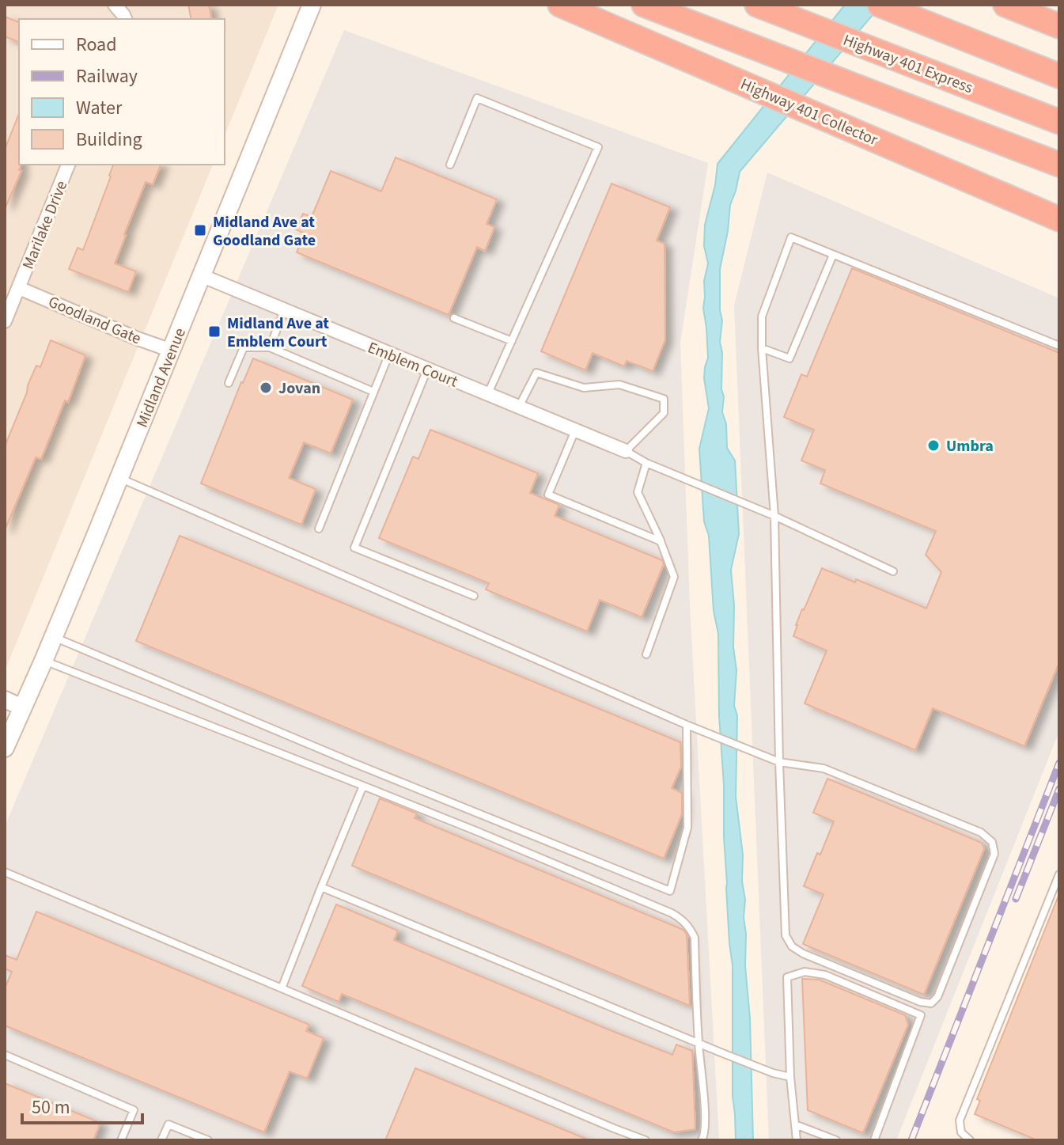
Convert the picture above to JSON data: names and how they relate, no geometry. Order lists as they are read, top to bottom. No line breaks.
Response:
{"streets":{"highway":["Highway 401 Express","Highway 401 Collector"],"main road":["Midland Avenue"],"street":["Marilake Drive","Goodland Gate","Emblem Court"]},"crossings":[["Marilake Drive","Goodland Gate"],["Goodland Gate","Midland Avenue"],["Emblem Court","Midland Avenue"]],"places":{"transit":["Midland Ave at Goodland Gate","Midland Ave at Emblem Court"],"other":["Jovan","Umbra"]},"legend":["Road","Railway","Water","Building"],"scale_bar":"50 m"}
